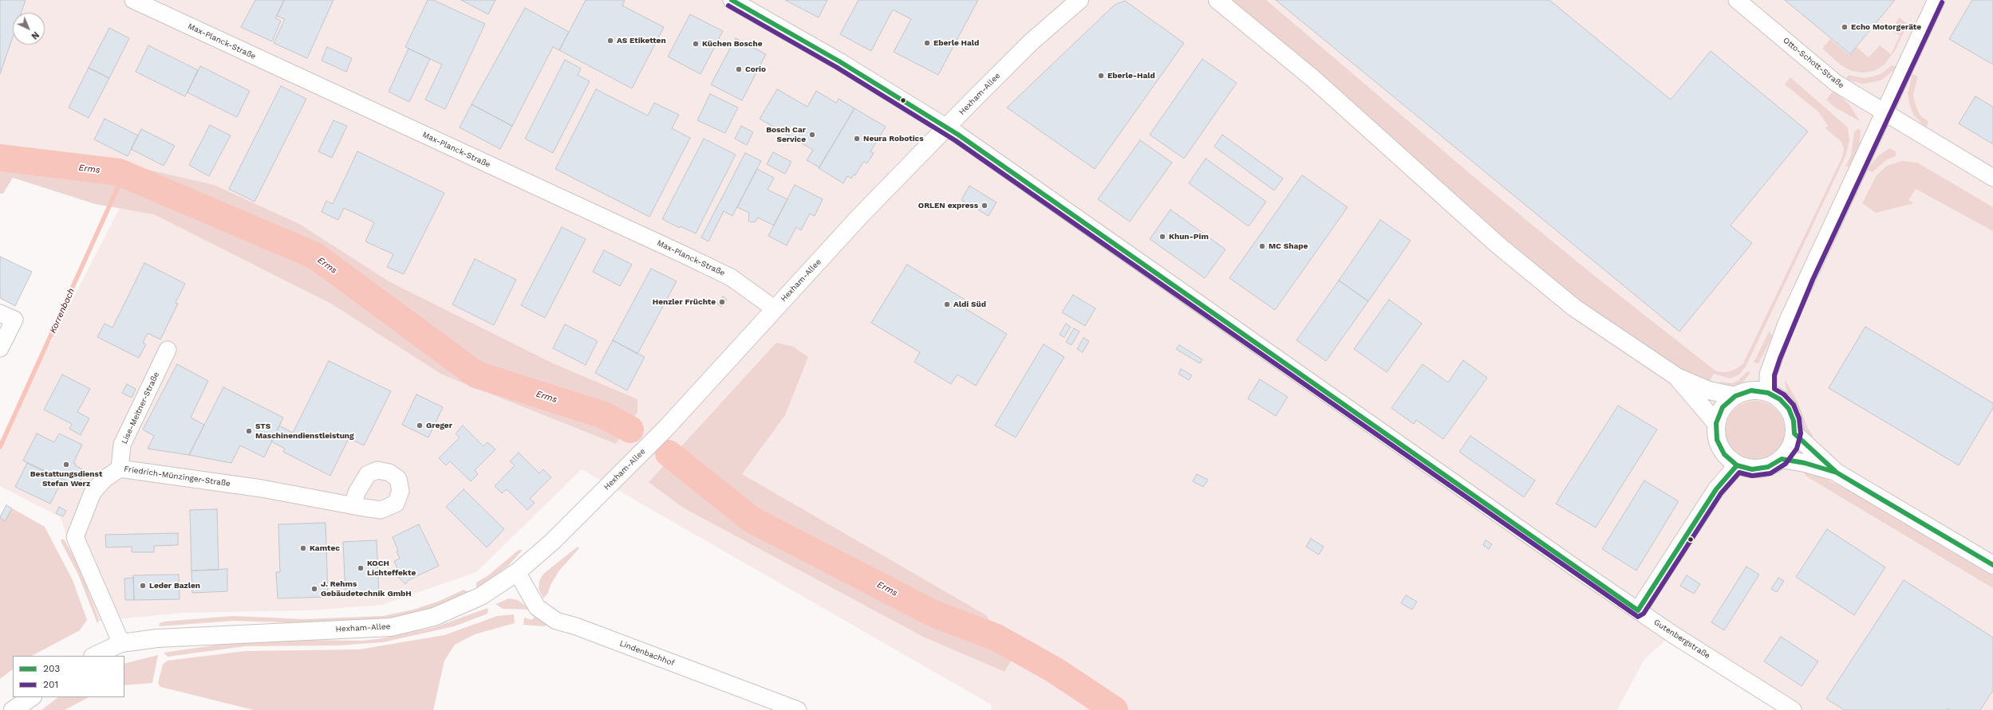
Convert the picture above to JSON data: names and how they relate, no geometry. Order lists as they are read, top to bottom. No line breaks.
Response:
{"streets":{"main road":["Hexham-Allee"],"street":["Max-Planck-Straße","Otto-Schott-Straße","Lise-Meitner-Straße","Friedrich-Münzinger-Straße","Gutenbergstraße","Lindenbachhof"]},"crossings":[["Max-Planck-Straße","Hexham-Allee"],["Hexham-Allee","Friedrich-Münzinger-Straße"],["Hexham-Allee","Gutenbergstraße"],["Hexham-Allee","Lindenbachhof"],["Lise-Meitner-Straße","Friedrich-Münzinger-Straße"]],"water":["Erms","Korrenbach"],"places":["Echo Motorgeräte","AS Etiketten","Eberle Hald","Küchen Bosche","Corio","Eberle-Hald","Bosch Car Service","Neura Robotics","ORLEN express","Khun-Pim","MC Shape","Henzler Früchte","Aldi Süd","Greger","STS Maschinendienstleistung","Bestattungsdienst Stefan Werz","Kamtec","KOCH Lichteffekte","Leder Bazlen","J. Rehms Gebäudetechnik GmbH"],"lines":["transit line 203","transit line 201"],"legend":["203","201"],"north":"bottom right"}
